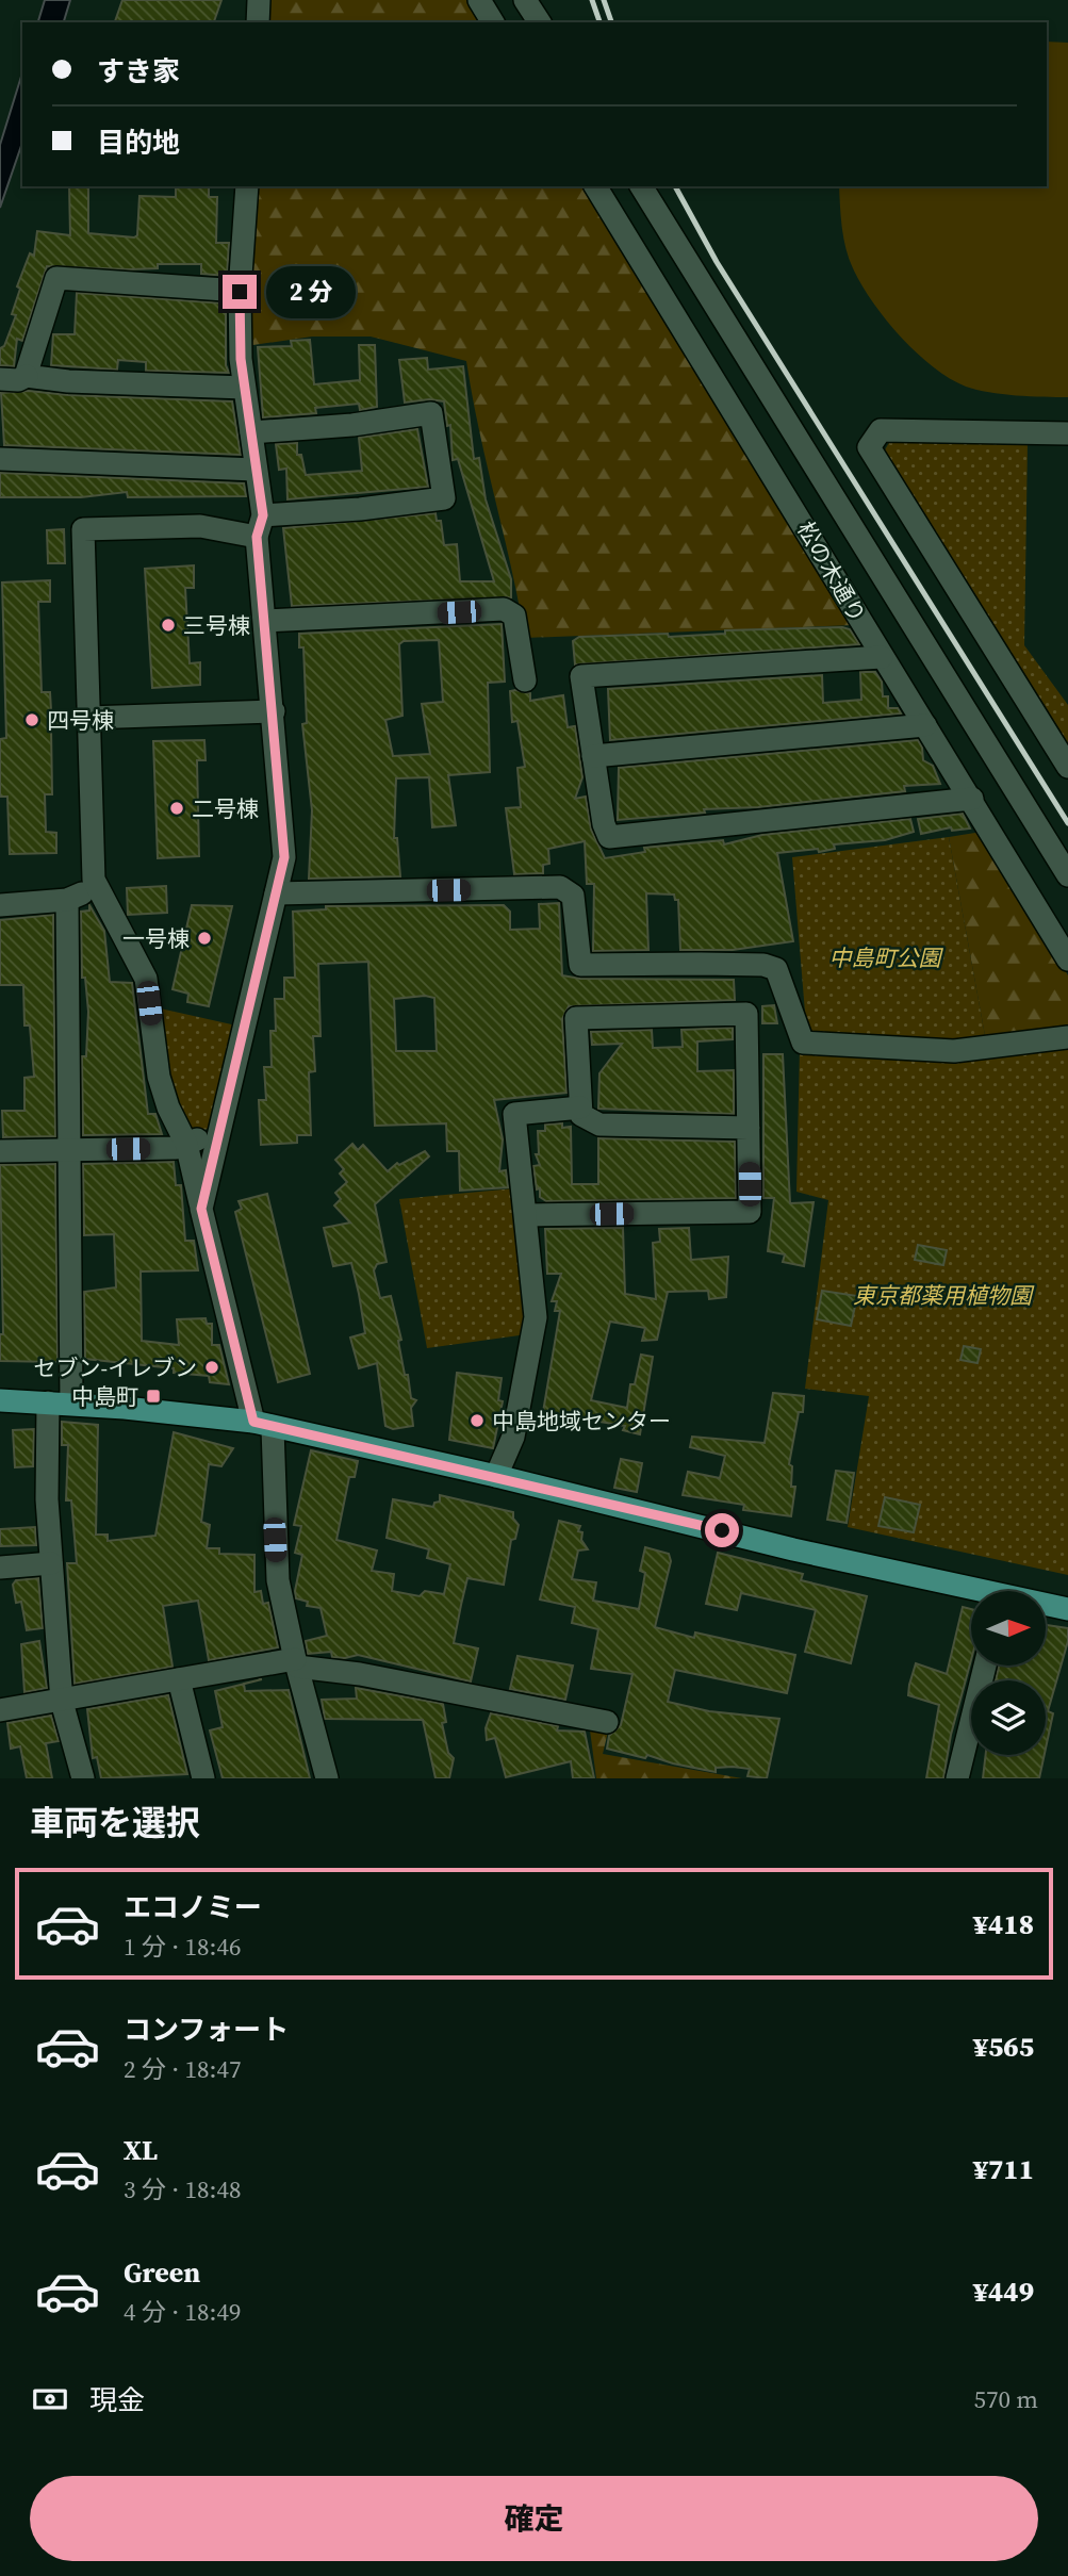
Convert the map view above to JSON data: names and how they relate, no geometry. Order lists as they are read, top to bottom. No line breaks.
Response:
{"streets":{"street":["松の木通り"]},"parks":["中島町公園","東京都薬用植物園"],"places":{"other":["三号棟","四号棟","二号棟","一号棟","セブン-イレブン","中島地域センター"],"transit":["中島町"]},"north":"right","page":{"banner":["すき家","目的地"],"bubble":"2 分","heading":"車両を選択","list":[{"name":"エコノミー","note":"1 分 · 18:46","value":"¥418"},{"name":"コンフォート","note":"2 分 · 18:47","value":"¥565"},{"name":"XL","note":"3 分 · 18:48","value":"¥711"},{"name":"Green","note":"4 分 · 18:49","value":"¥449"}],"pay":["現金","570 m"],"buttons":"確定"}}
